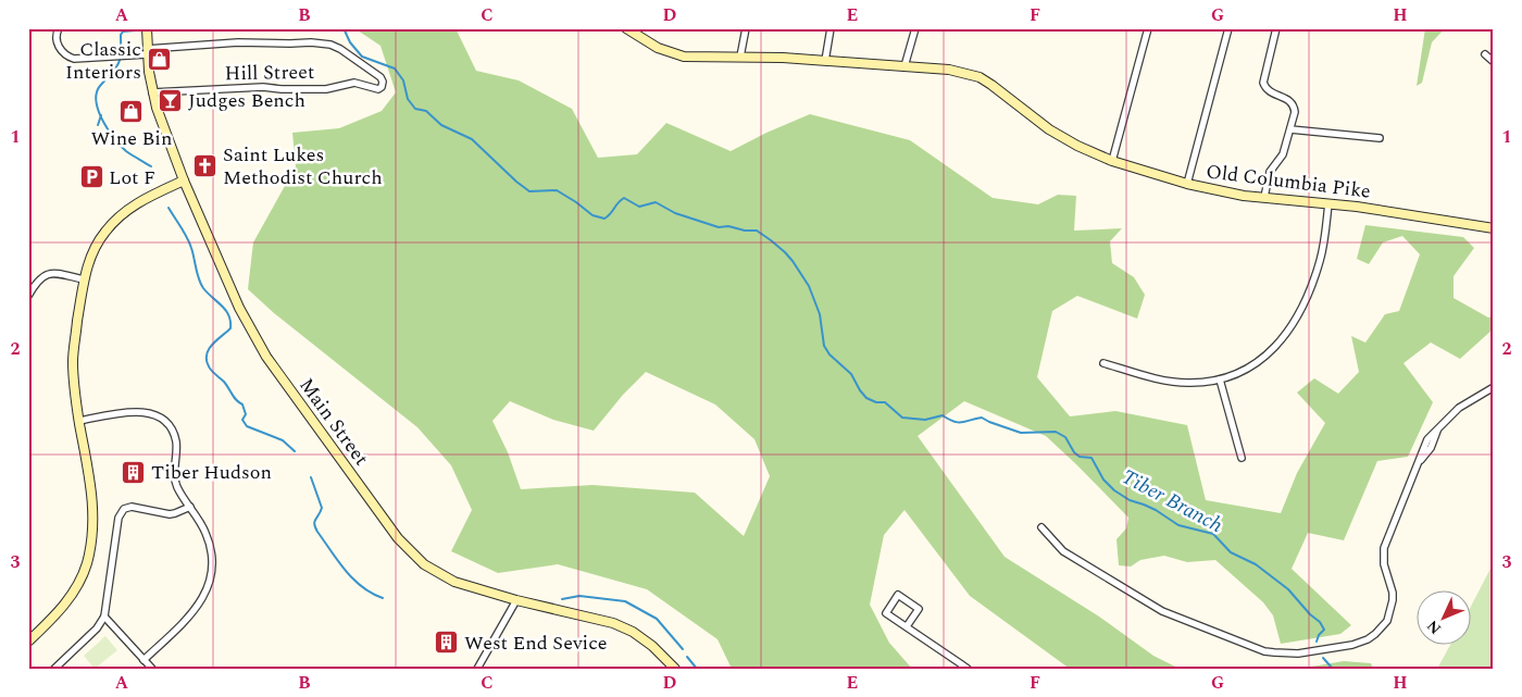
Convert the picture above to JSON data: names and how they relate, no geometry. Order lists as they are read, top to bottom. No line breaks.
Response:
{"streets":{"main road":["Old Columbia Pike","Main Street"],"street":["Hill Street"]},"crossings":[["Hill Street","Main Street"]],"water":["Tiber Branch"],"places":{"shop":["Classic Interiors","Wine Bin"],"bar":["Judges Bench"],"church":["Saint Lukes Methodist Church"],"parking":["Lot F"],"building":["Tiber Hudson","West End Sevice"]},"north":"bottom left","grid":{"columns":["A","B","C","D","E","F","G","H"],"rows":["1","2","3"]}}
